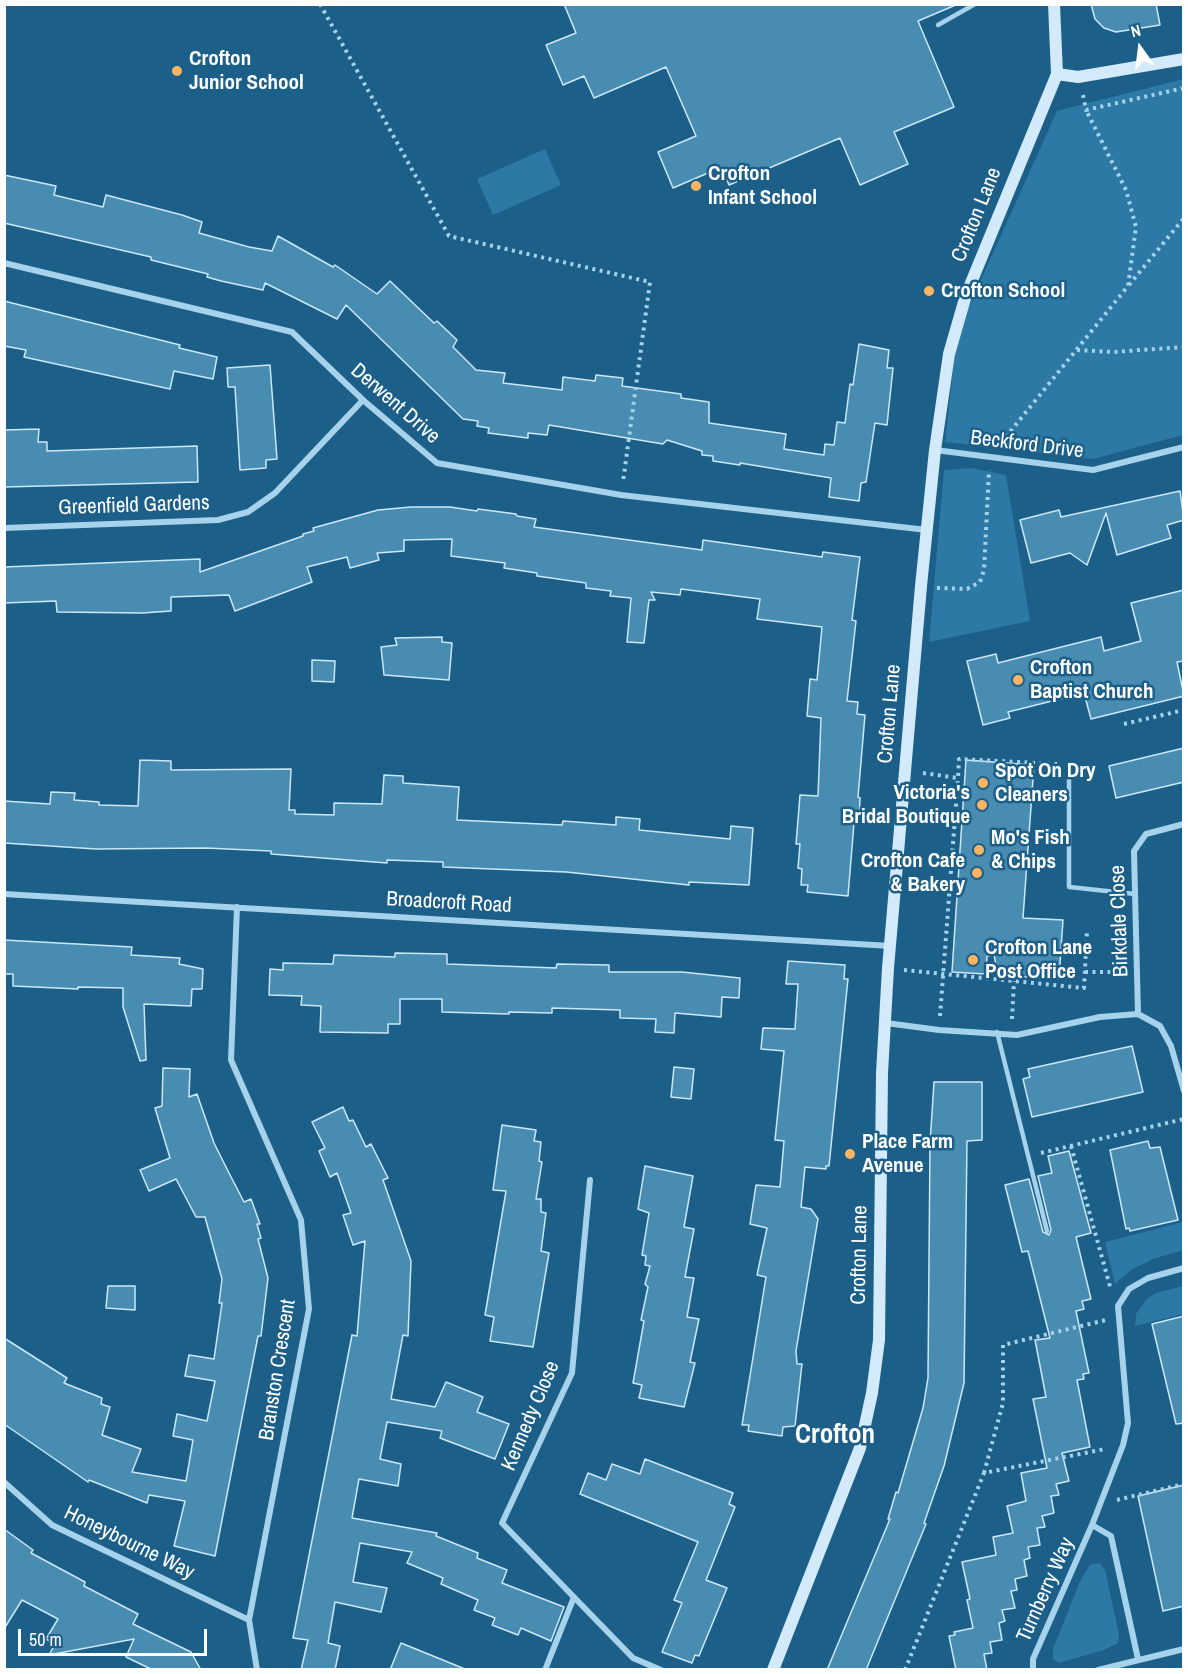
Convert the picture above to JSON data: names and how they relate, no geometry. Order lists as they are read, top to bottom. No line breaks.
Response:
{"streets":{"street":["Crofton Lane","Derwent Drive","Beckford Drive","Greenfield Gardens","Broadcroft Road","Birkdale Close","Branston Crescent","Kennedy Close","Honeybourne Way","Turnberry Way"]},"crossings":[["Crofton Lane","Derwent Drive"],["Crofton Lane","Beckford Drive"],["Crofton Lane","Broadcroft Road"],["Derwent Drive","Greenfield Gardens"],["Broadcroft Road","Branston Crescent"],["Branston Crescent","Honeybourne Way"]],"districts":["Crofton"],"places":["Crofton Junior School","Crofton Infant School","Crofton School","Crofton Baptist Church","Spot On Dry Cleaners","Victoria's Bridal Boutique","Mo's Fish & Chips","Crofton Cafe & Bakery","Crofton Lane Post Office","Place Farm Avenue"],"scale_bar":"50 m","north":"top"}
